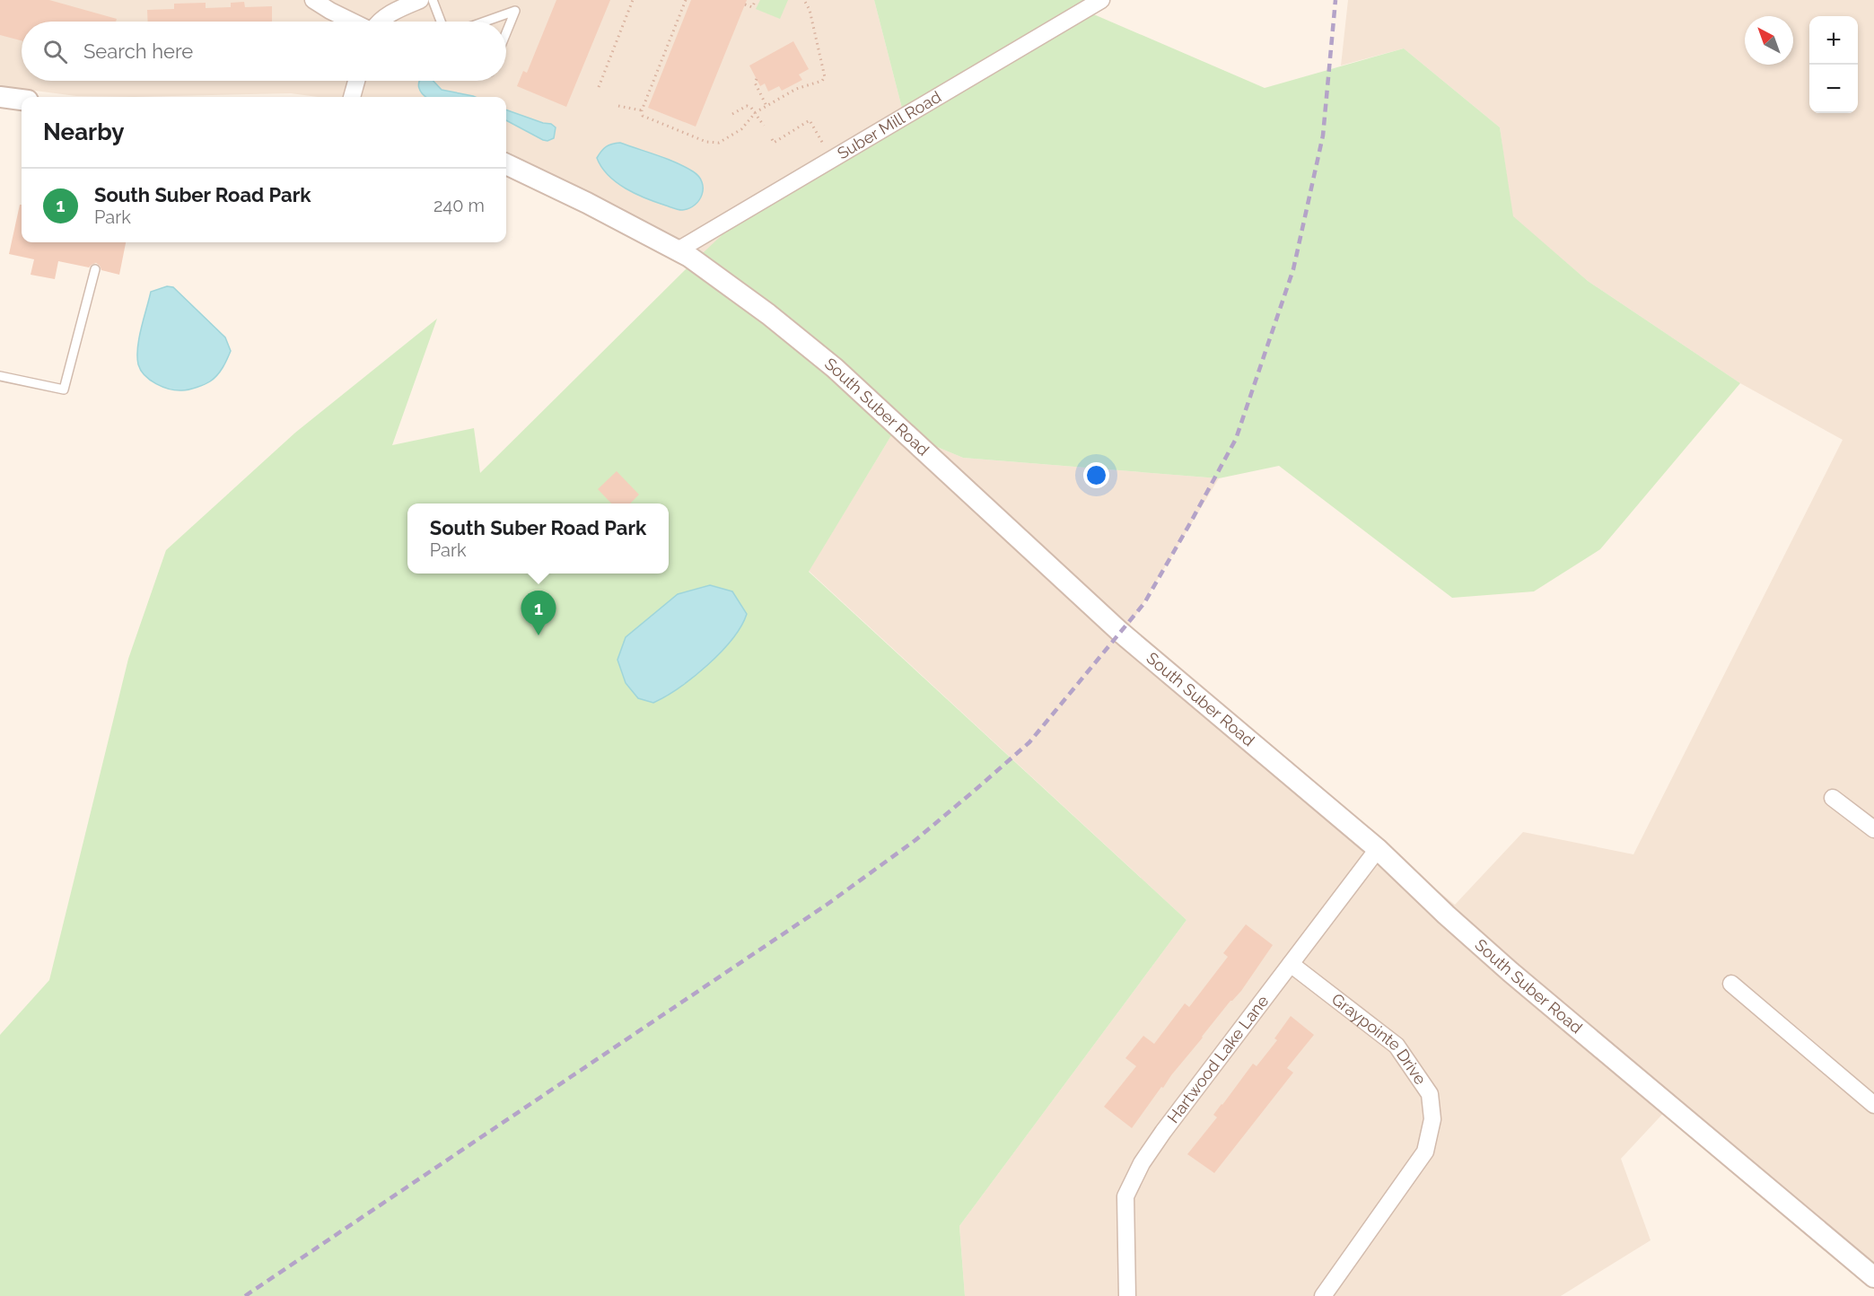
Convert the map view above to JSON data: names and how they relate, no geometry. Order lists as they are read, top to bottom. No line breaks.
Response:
{"streets":{"street":["Suber Mill Road","South Suber Road","Graypointe Drive","Hartwood Lake Lane"]},"crossings":[["Suber Mill Road","South Suber Road"],["South Suber Road","Hartwood Lake Lane"],["Graypointe Drive","Hartwood Lake Lane"]],"north":"top left","page":{"map_buttons":["+","−"],"search":"Search here","heading":"Nearby","list":[{"mark":"1","name":"South Suber Road Park","note":"Park","value":"240 m"}],"popup":["South Suber Road Park","Park"],"pins":"1"}}
